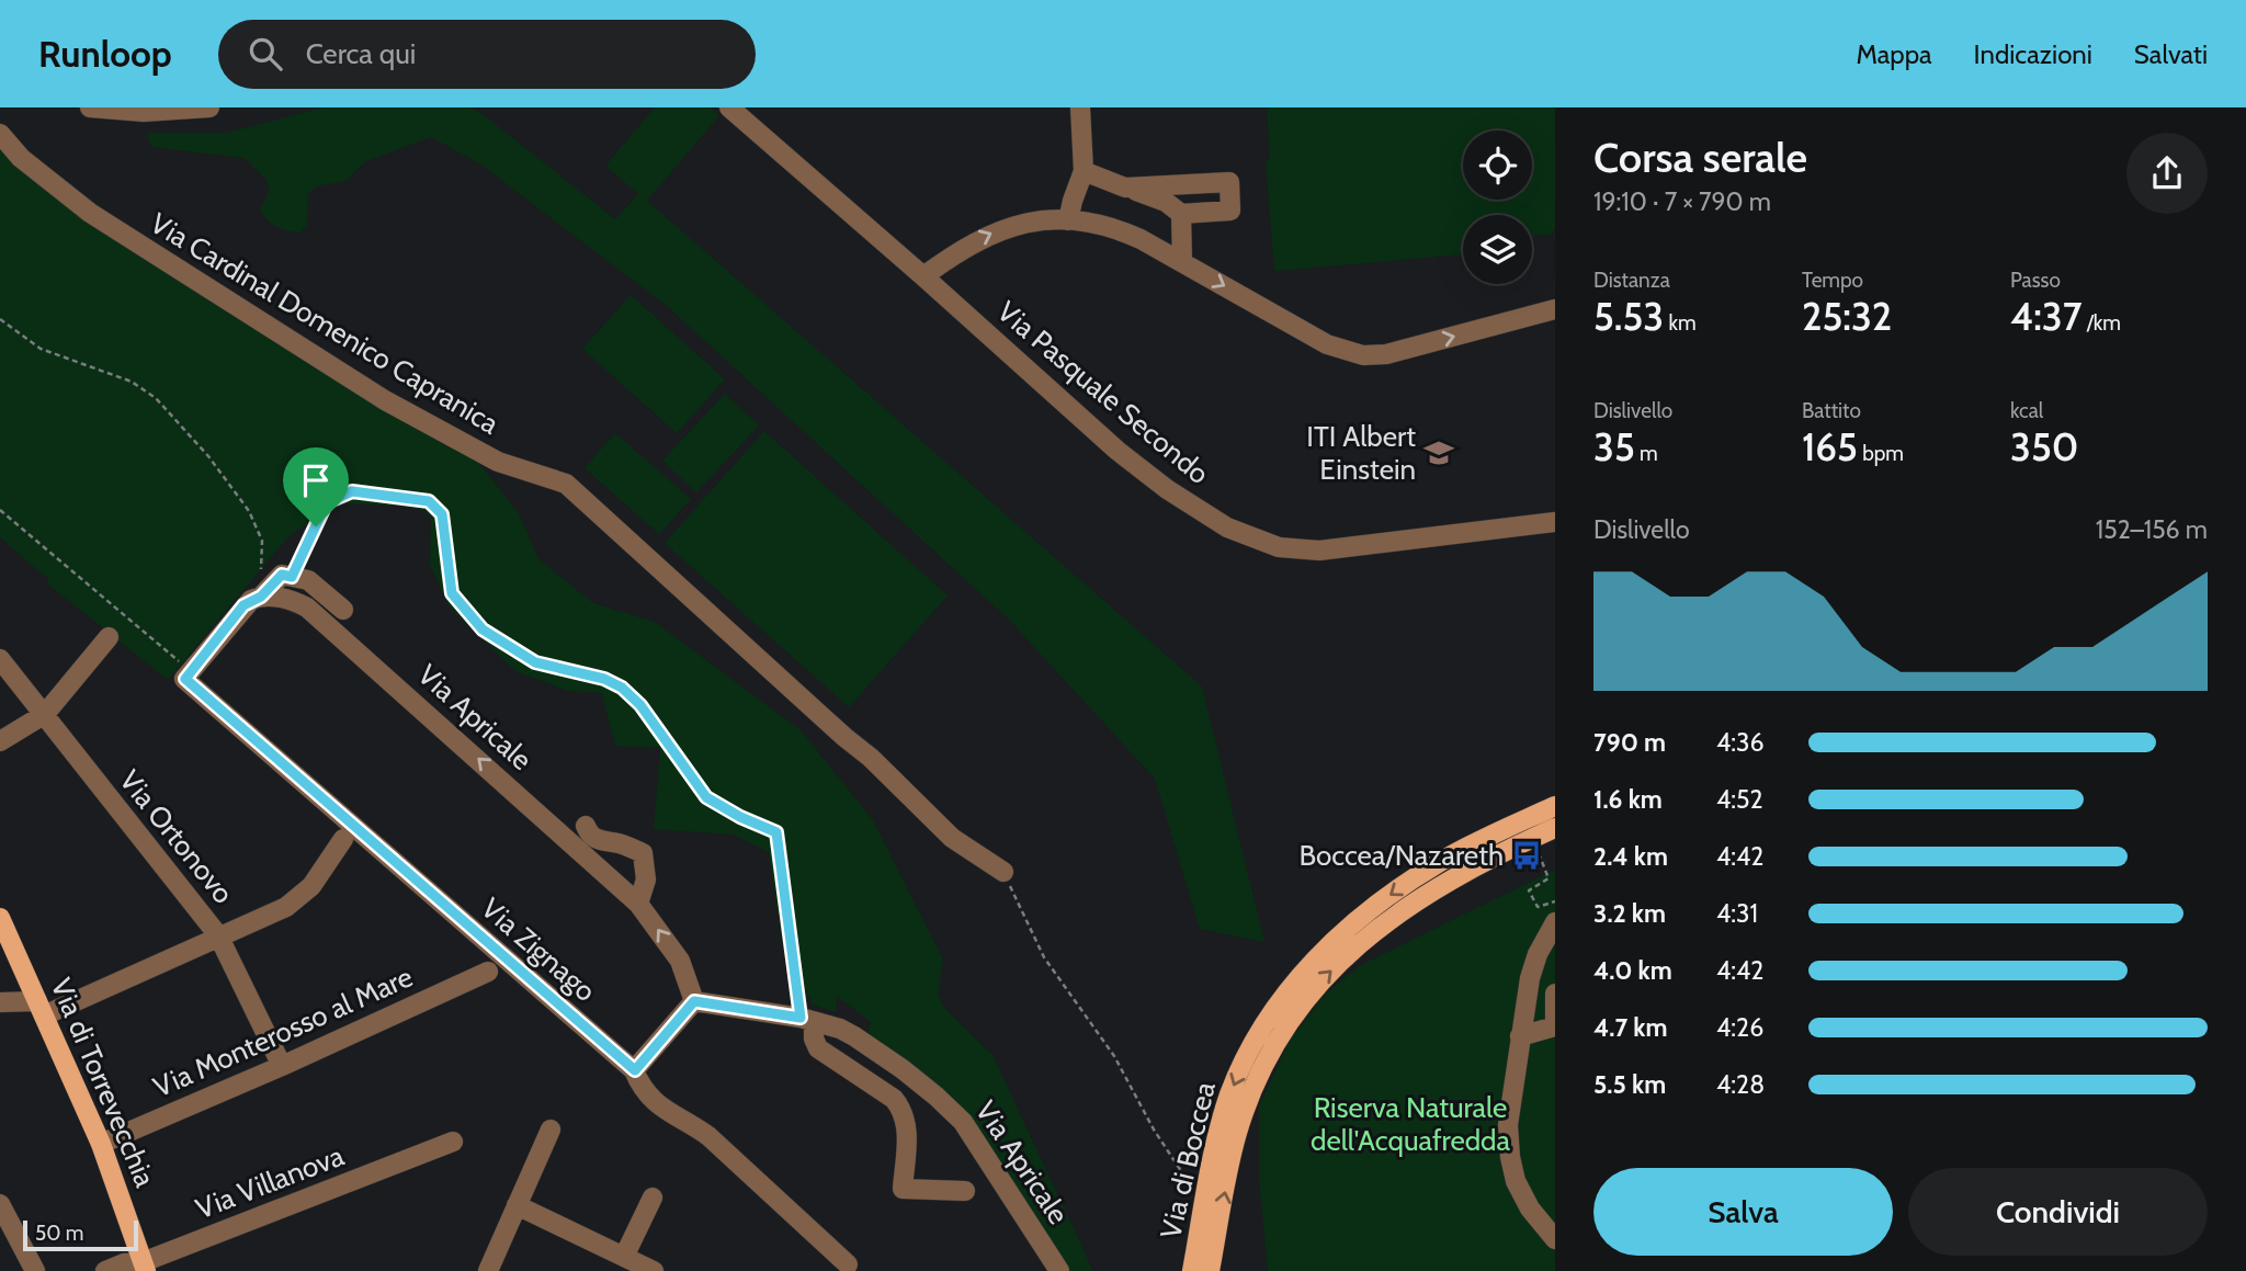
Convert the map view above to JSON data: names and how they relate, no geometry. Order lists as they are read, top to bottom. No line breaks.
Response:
{"streets":{"main road":["Via di Torrevecchia","Via di Boccea"],"street":["Via Cardinal Domenico Capranica","Via Pasquale Secondo","Via Apricale","Via Ortonovo","Via Zignago","Via Monterosso al Mare","Via Villanova"]},"crossings":[["Via Ortonovo","Via Monterosso al Mare"],["Via Monterosso al Mare","Via di Torrevecchia"],["Via di Torrevecchia","Via Villanova"]],"one_way":["Via Apricale"],"parks":["Riserva Naturale dell'Acquafredda"],"places":{"school or university":["ITI Albert Einstein"],"bus stop":["Boccea/Nazareth"]},"scale_bar":"50 m","page":{"header":"Runloop","search":"Cerca qui","nav":["Mappa","Indicazioni","Salvati"],"heading":["Corsa serale","19:10 · 7 × 790 m"],"stats":[["Distanza","5.53 km"],["Tempo","25:32"],["Passo","4:37 /km"],["Dislivello","35 m"],["Battito","165 bpm"],["kcal","350"]],"chart":["Dislivello","152–156 m"],"list":[{"name":"790 m","note":"4:36"},{"name":"1.6 km","note":"4:52"},{"name":"2.4 km","note":"4:42"},{"name":"3.2 km","note":"4:31"},{"name":"4.0 km","note":"4:42"},{"name":"4.7 km","note":"4:26"},{"name":"5.5 km","note":"4:28"}],"buttons":["Salva","Condividi"],"scale":"50 m"}}
